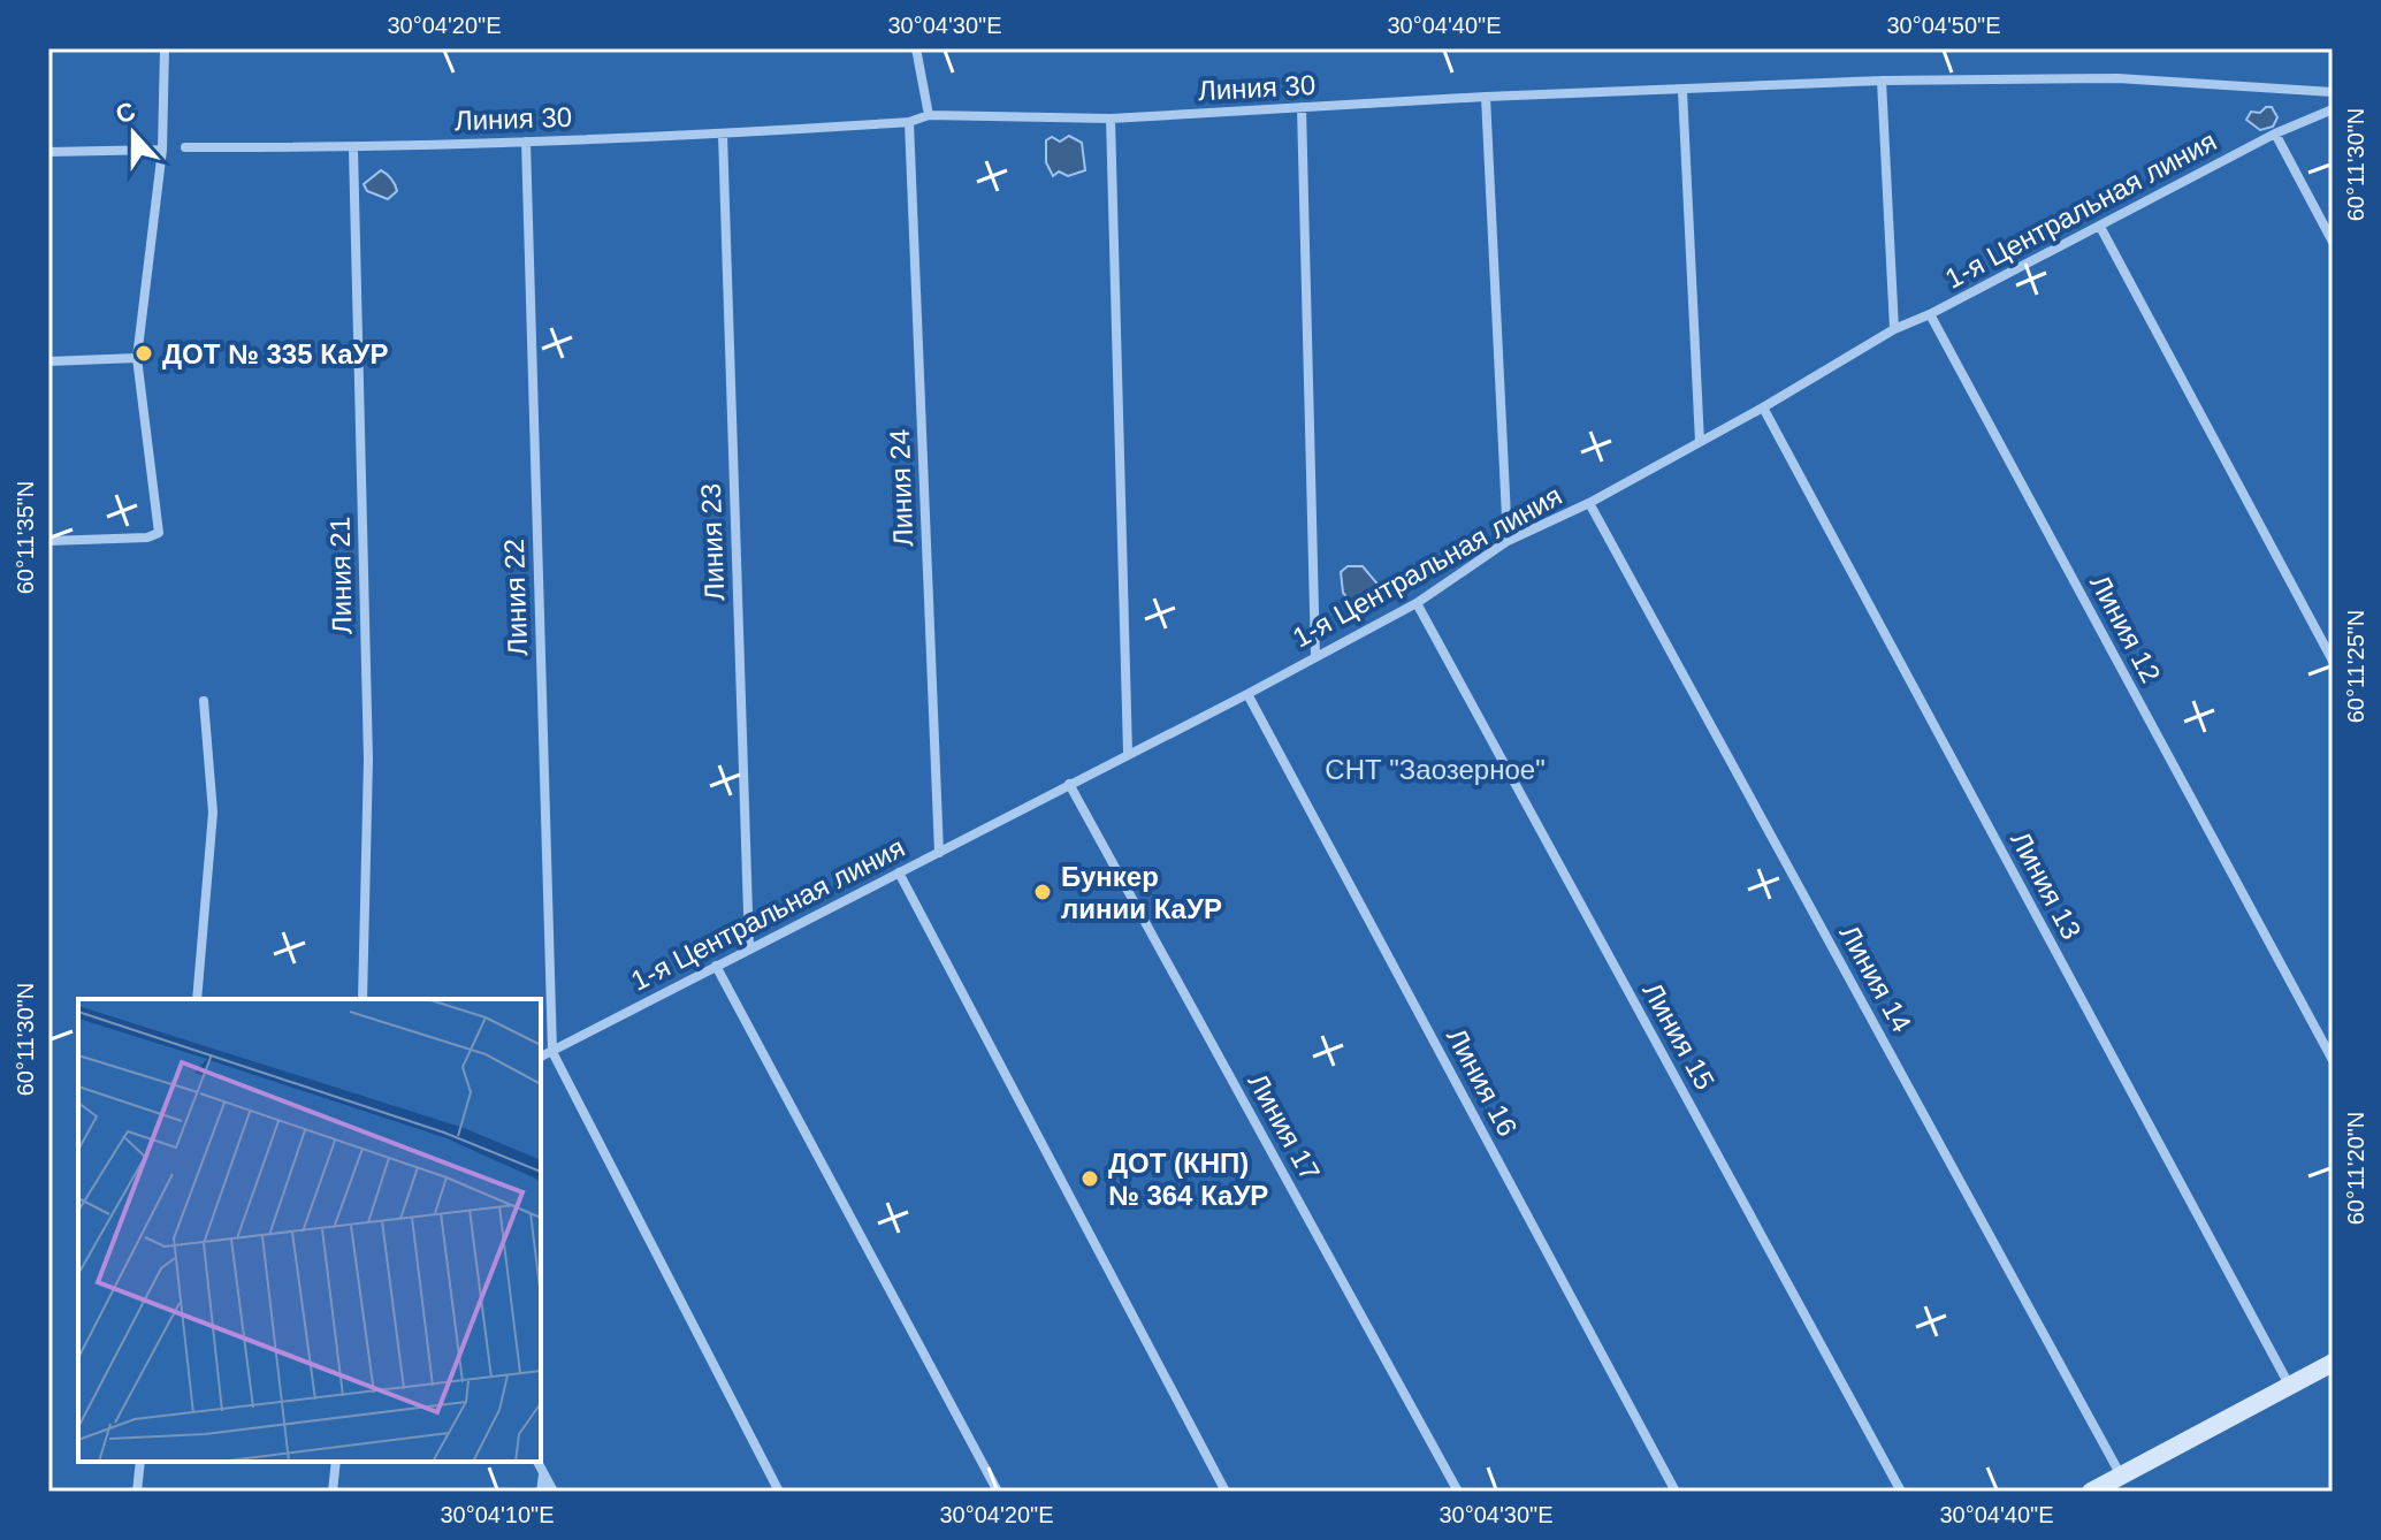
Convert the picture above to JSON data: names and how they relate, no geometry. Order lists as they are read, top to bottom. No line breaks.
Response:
{"streets":{"street":["Линия 30","1-я Центральная линия","Линия 24","Линия 23","Линия 21","Линия 22","Линия 12","Линия 13","Линия 14","Линия 15","Линия 16","Линия 17"]},"crossings":[["Линия 30","Линия 24"],["Линия 30","Линия 23"],["Линия 30","Линия 21"],["Линия 30","Линия 22"],["1-я Центральная линия","Линия 24"],["1-я Центральная линия","Линия 23"],["1-я Центральная линия","Линия 22"],["1-я Центральная линия","Линия 12"],["1-я Центральная линия","Линия 13"],["1-я Центральная линия","Линия 14"],["1-я Центральная линия","Линия 15"],["1-я Центральная линия","Линия 16"],["1-я Центральная линия","Линия 17"]],"parks":["СНТ \"Заозерное\""],"places":["ДОТ № 335 КаУР","Бункер линии КаУР","ДОТ (КНП) № 364 КаУР"],"north":"top","coordinates":["30°04'20\"E","30°04'30\"E","30°04'40\"E","30°04'50\"E","60°11'30\"N","60°11'35\"N","60°11'25\"N","60°11'20\"N","30°04'10\"E"]}
